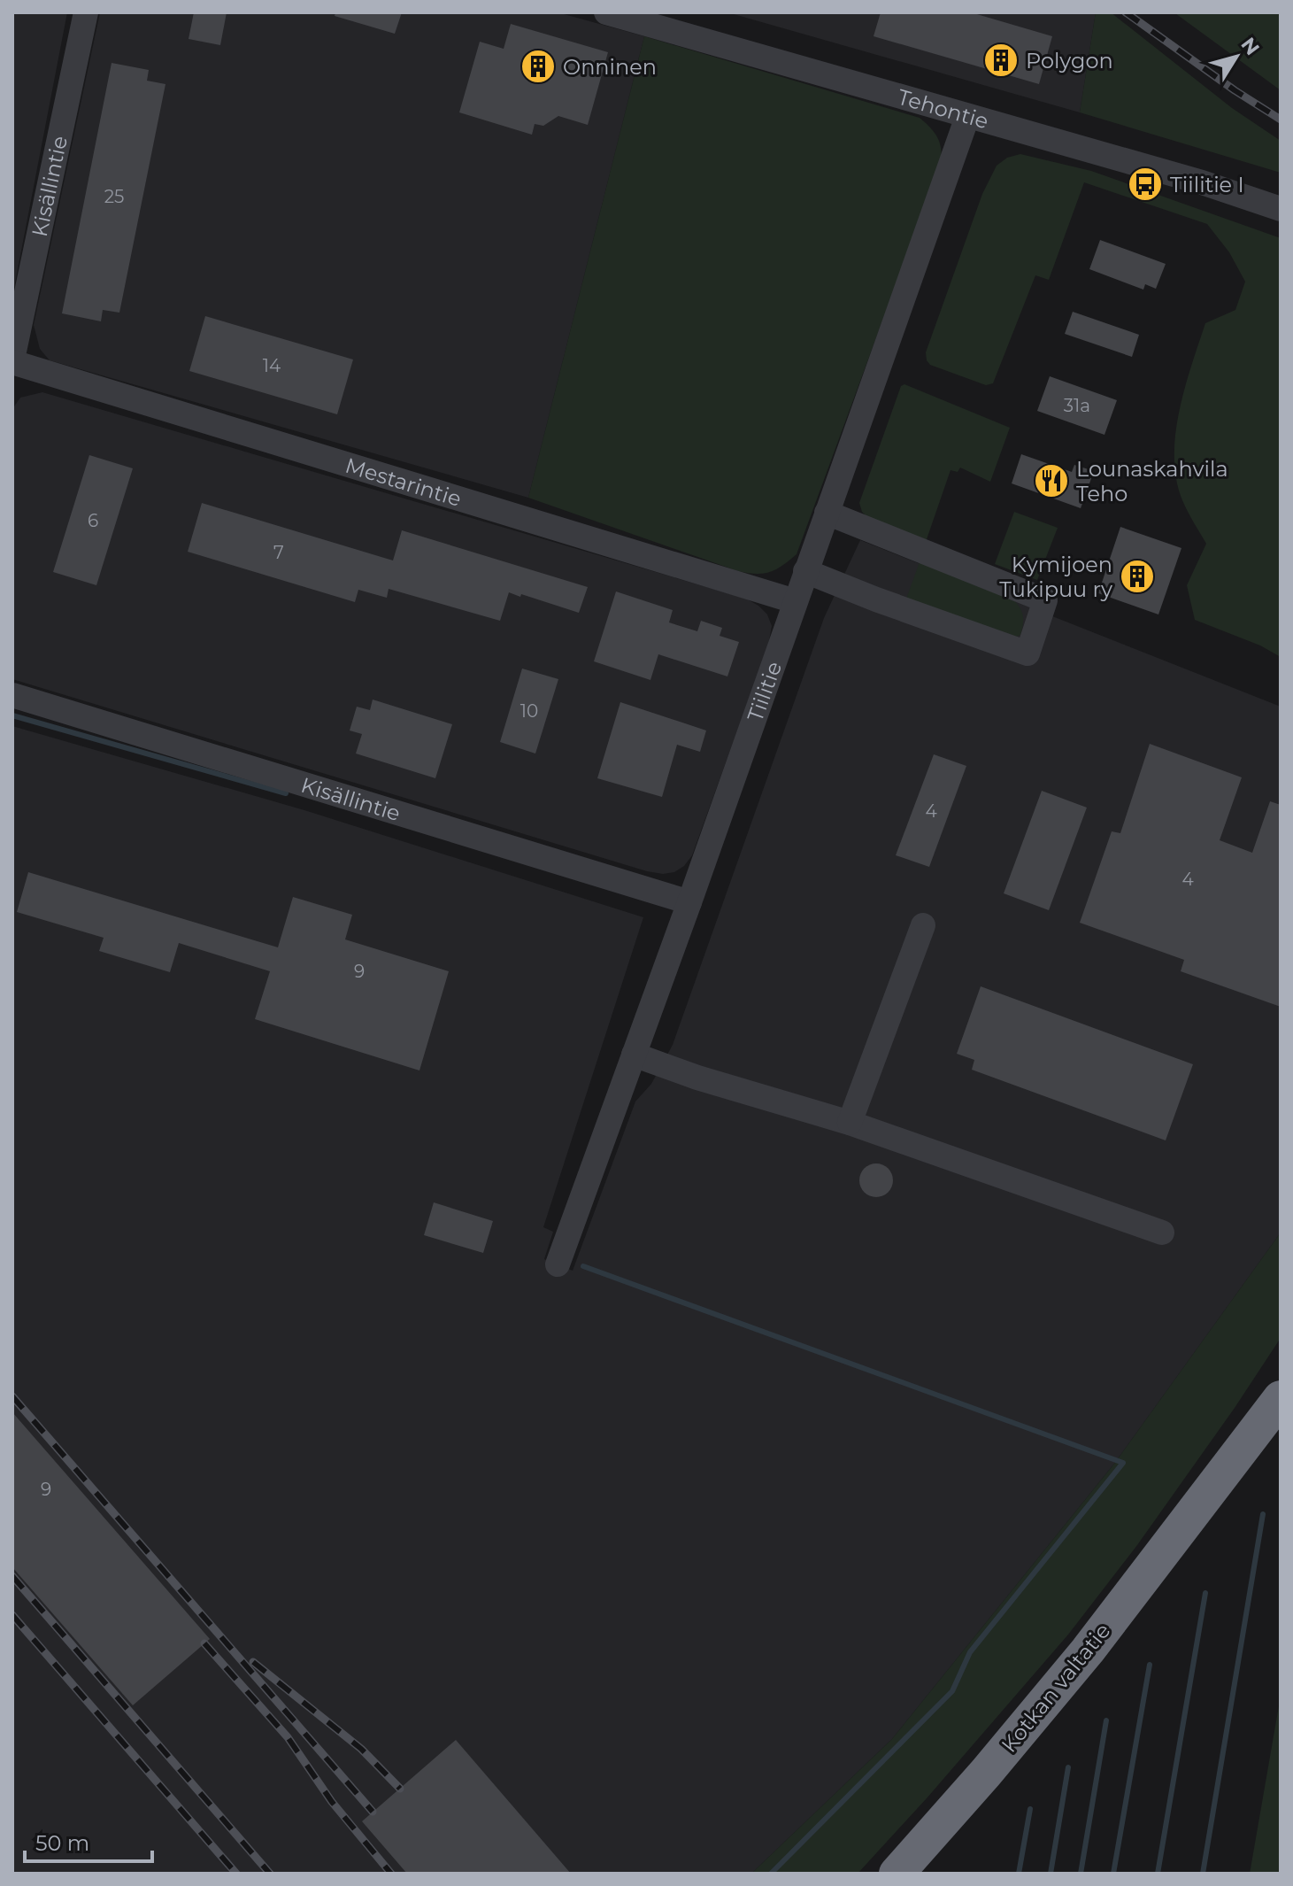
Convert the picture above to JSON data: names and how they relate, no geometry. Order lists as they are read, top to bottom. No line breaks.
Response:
{"streets":{"highway":["Kotkan valtatie"],"street":["Tehontie","Kisällintie","Mestarintie","Tiilitie"]},"crossings":[["Tehontie","Tiilitie"],["Kisällintie","Mestarintie"],["Kisällintie","Tiilitie"],["Mestarintie","Tiilitie"]],"places":{"building":["Polygon","Onninen","Kymijoen Tukipuu ry"],"bus stop":["Tiilitie I"],"restaurant":["Lounaskahvila Teho"]},"house_numbers":["25","14","31a","6","7","10","4","4","9","9"],"scale_bar":"50 m","north":"top right"}
